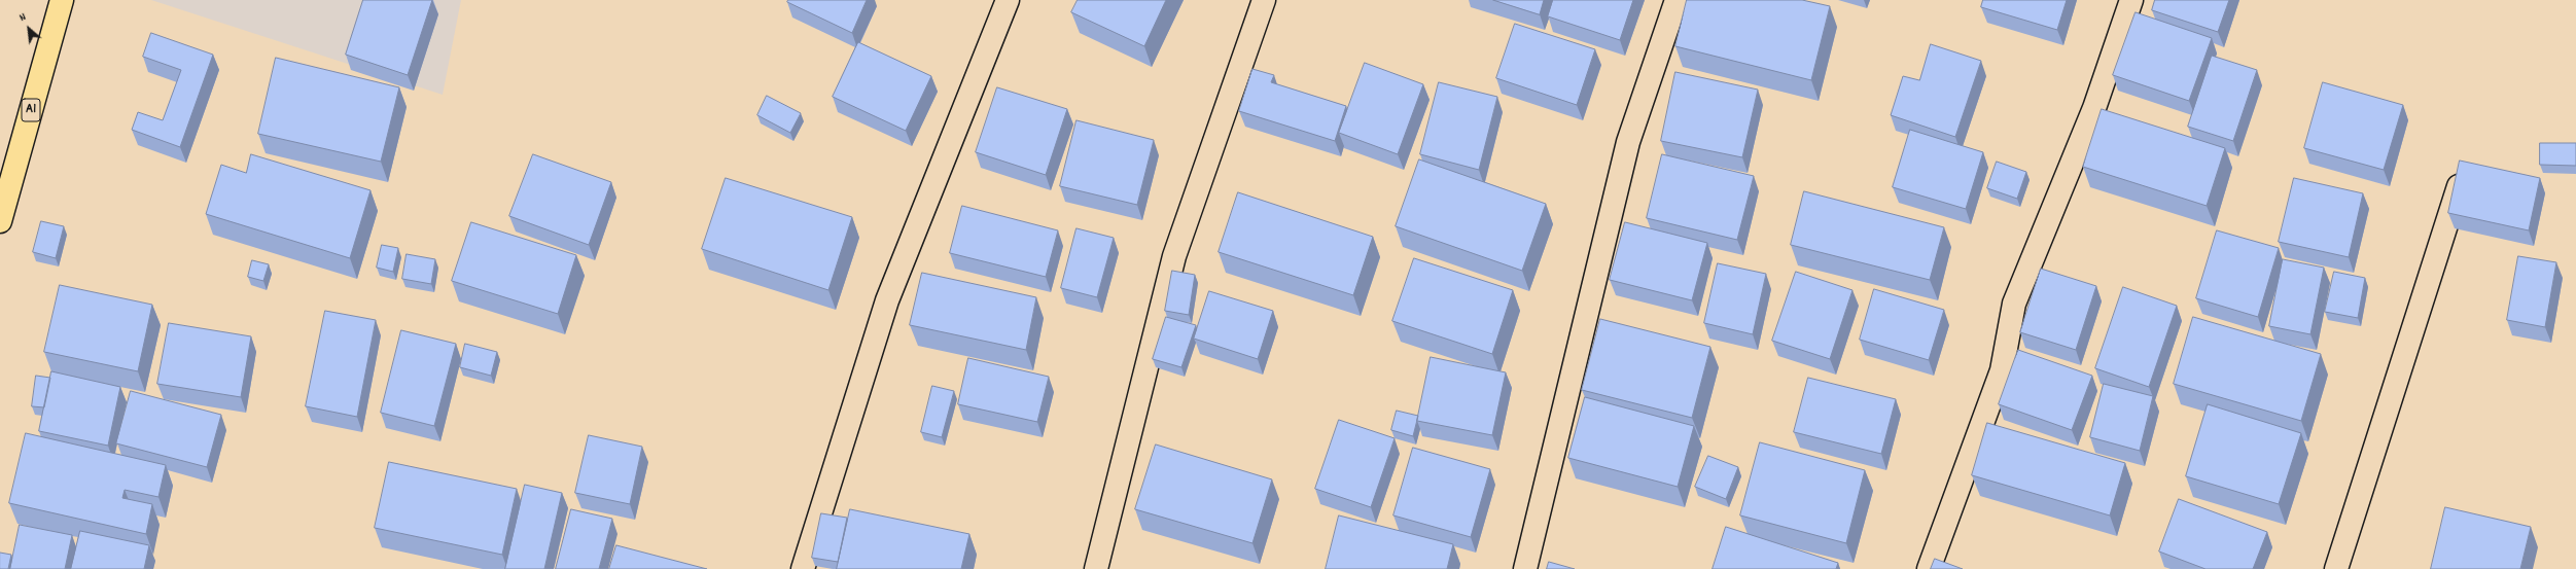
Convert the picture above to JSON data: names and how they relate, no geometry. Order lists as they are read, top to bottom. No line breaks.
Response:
{"streets":{"highway":["A1"]},"north":"top left"}
